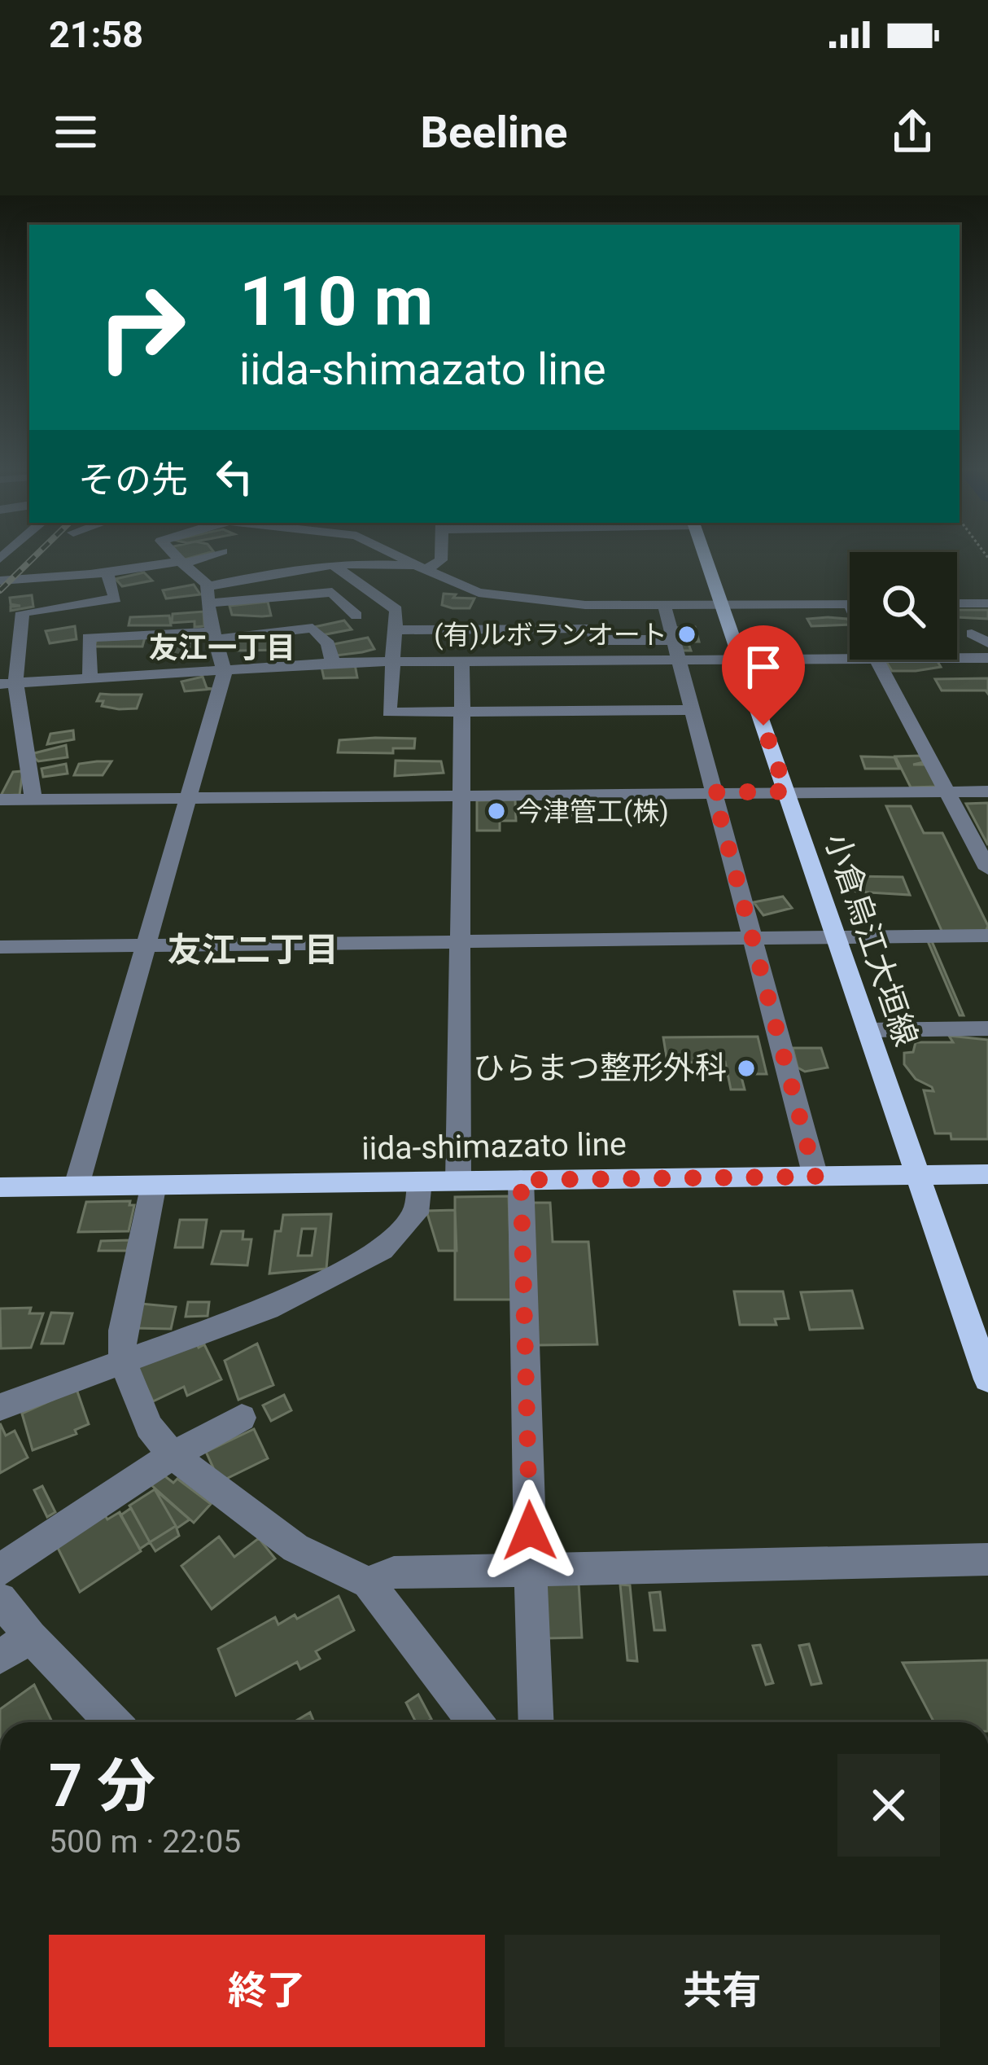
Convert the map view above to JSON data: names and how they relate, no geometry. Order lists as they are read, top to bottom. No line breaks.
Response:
{"streets":{"main road":["小倉烏江大垣線","iida-shimazato line"]},"crossings":[["小倉烏江大垣線","iida-shimazato line"]],"districts":["友江一丁目","友江二丁目"],"places":["(有)ルボランオート","今津管工(株)","ひらまつ整形外科"],"page":{"status":"21:58","header":"Beeline","turn":["110 m","iida-shimazato line"],"then":"その先","heading":["7 分","500 m · 22:05"],"buttons":["終了","共有"]}}
